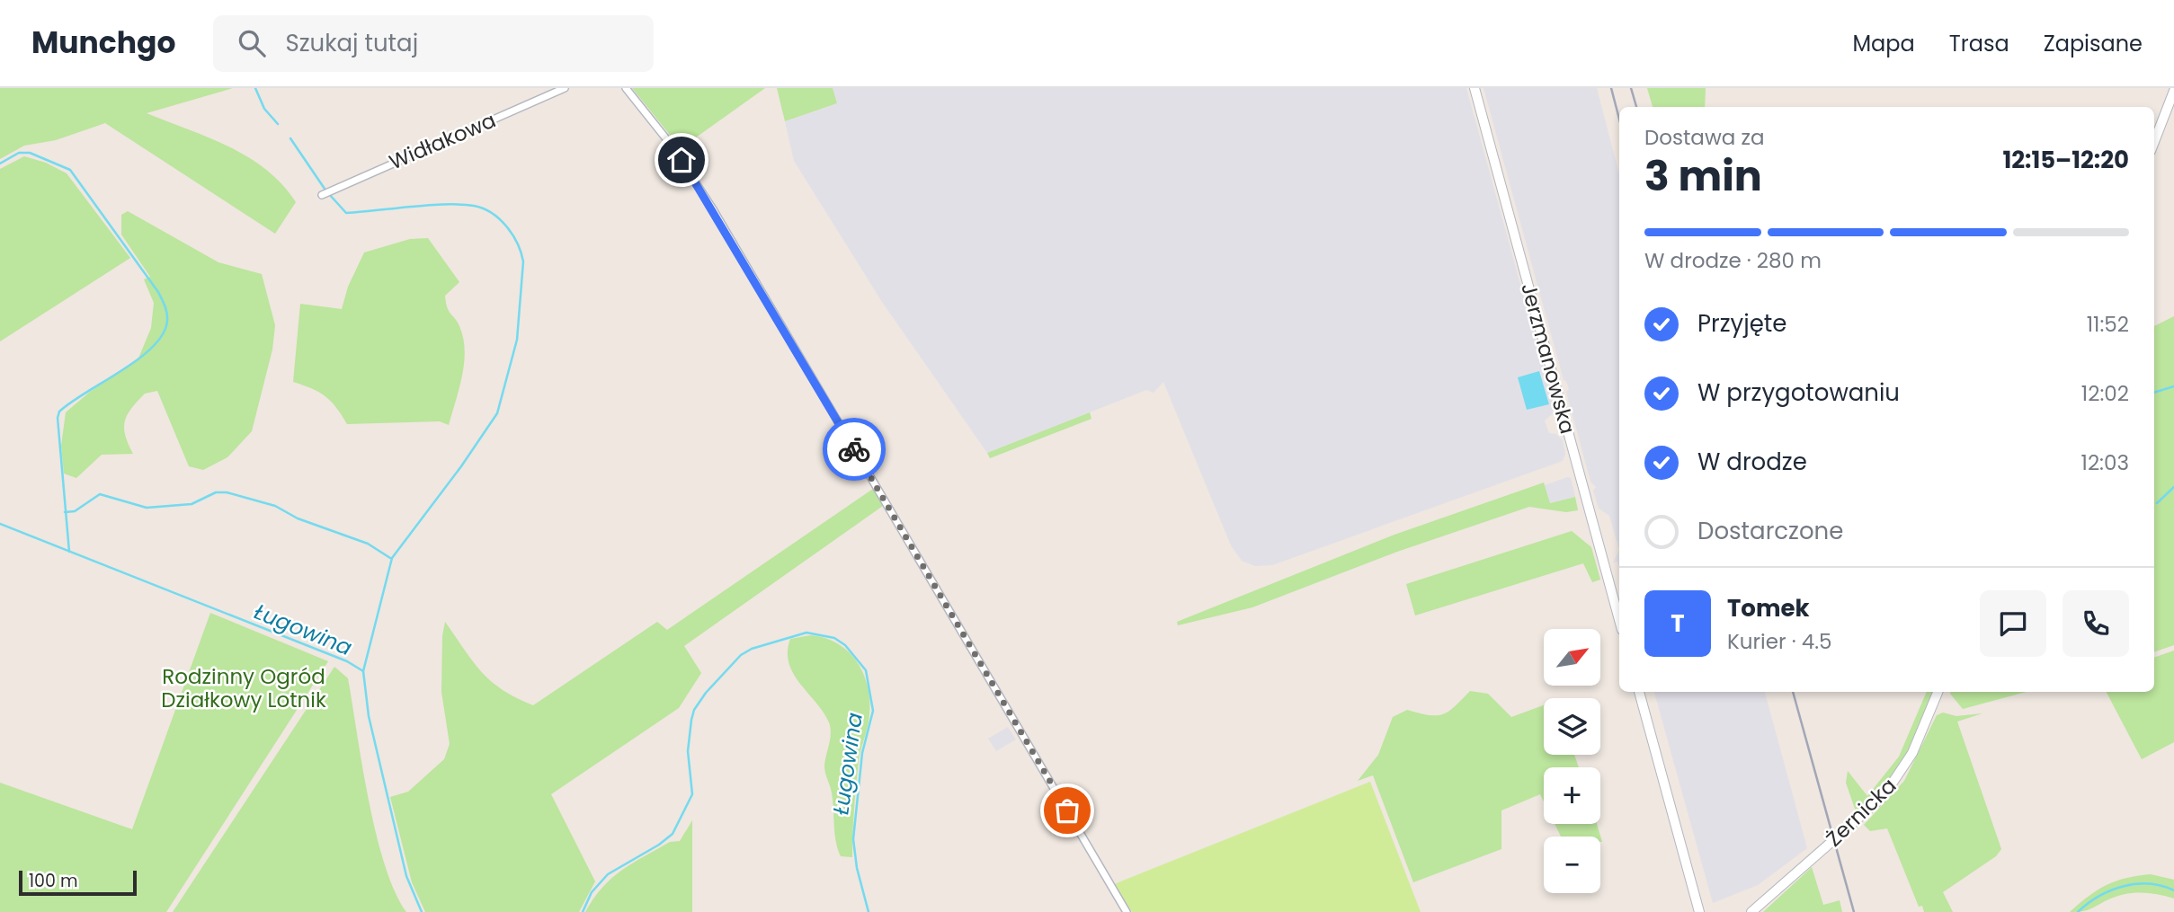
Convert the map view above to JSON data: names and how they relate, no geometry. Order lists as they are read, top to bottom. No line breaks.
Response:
{"streets":{"street":["Widłakowa","Jerzmanowska","Żernicka"]},"water":["Ługowina"],"parks":["Rodzinny Ogród Działkowy Lotnik"],"scale_bar":"100 m","north":"top right","page":{"header":"Munchgo","search":"Szukaj tutaj","nav":["Mapa","Trasa","Zapisane"],"heading":["3 min","Dostawa za","12:15–12:20"],"panel":["Tomek","Kurier · 4.5"],"bar":"W drodze · 280 m","list":[["Przyjęte","11:52"],["W przygotowaniu","12:02"],["W drodze","12:03"],"Dostarczone"],"round":"T","map_buttons":["+","−"],"scale":"100 m"}}
